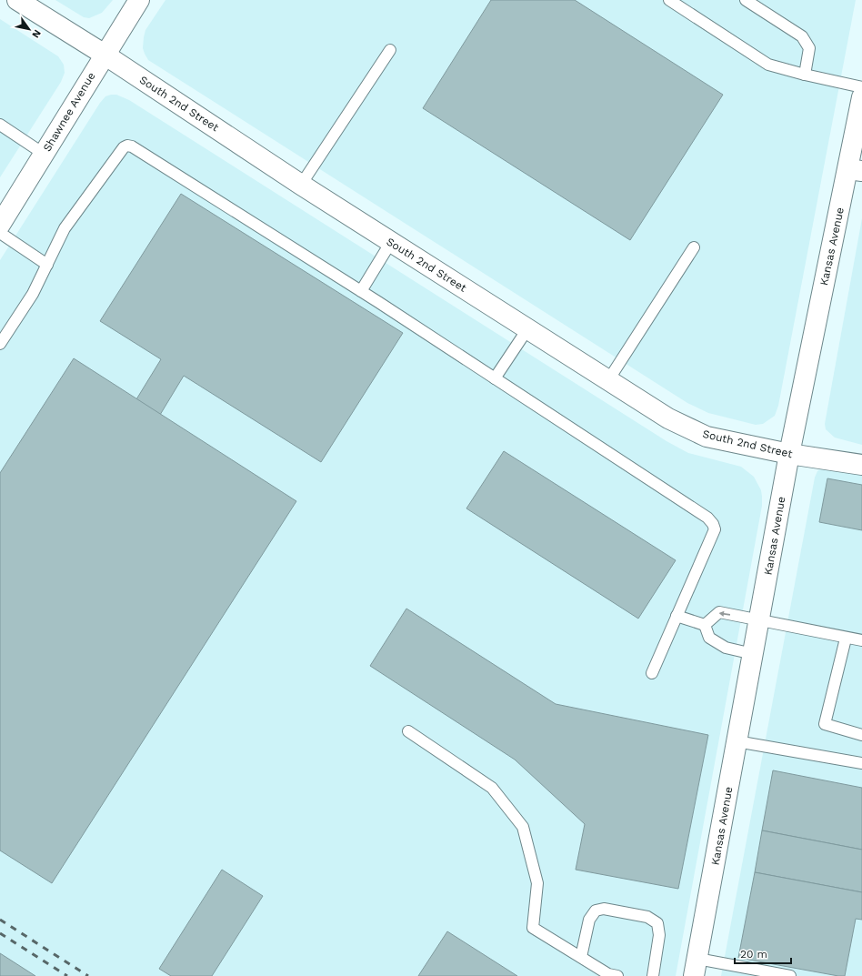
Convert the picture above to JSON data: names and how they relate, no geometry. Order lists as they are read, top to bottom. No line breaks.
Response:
{"streets":{"street":["South 2nd Street","Shawnee Avenue","Kansas Avenue"]},"crossings":[["South 2nd Street","Shawnee Avenue"],["South 2nd Street","Kansas Avenue"]],"scale_bar":"20 m","north":"bottom right"}
